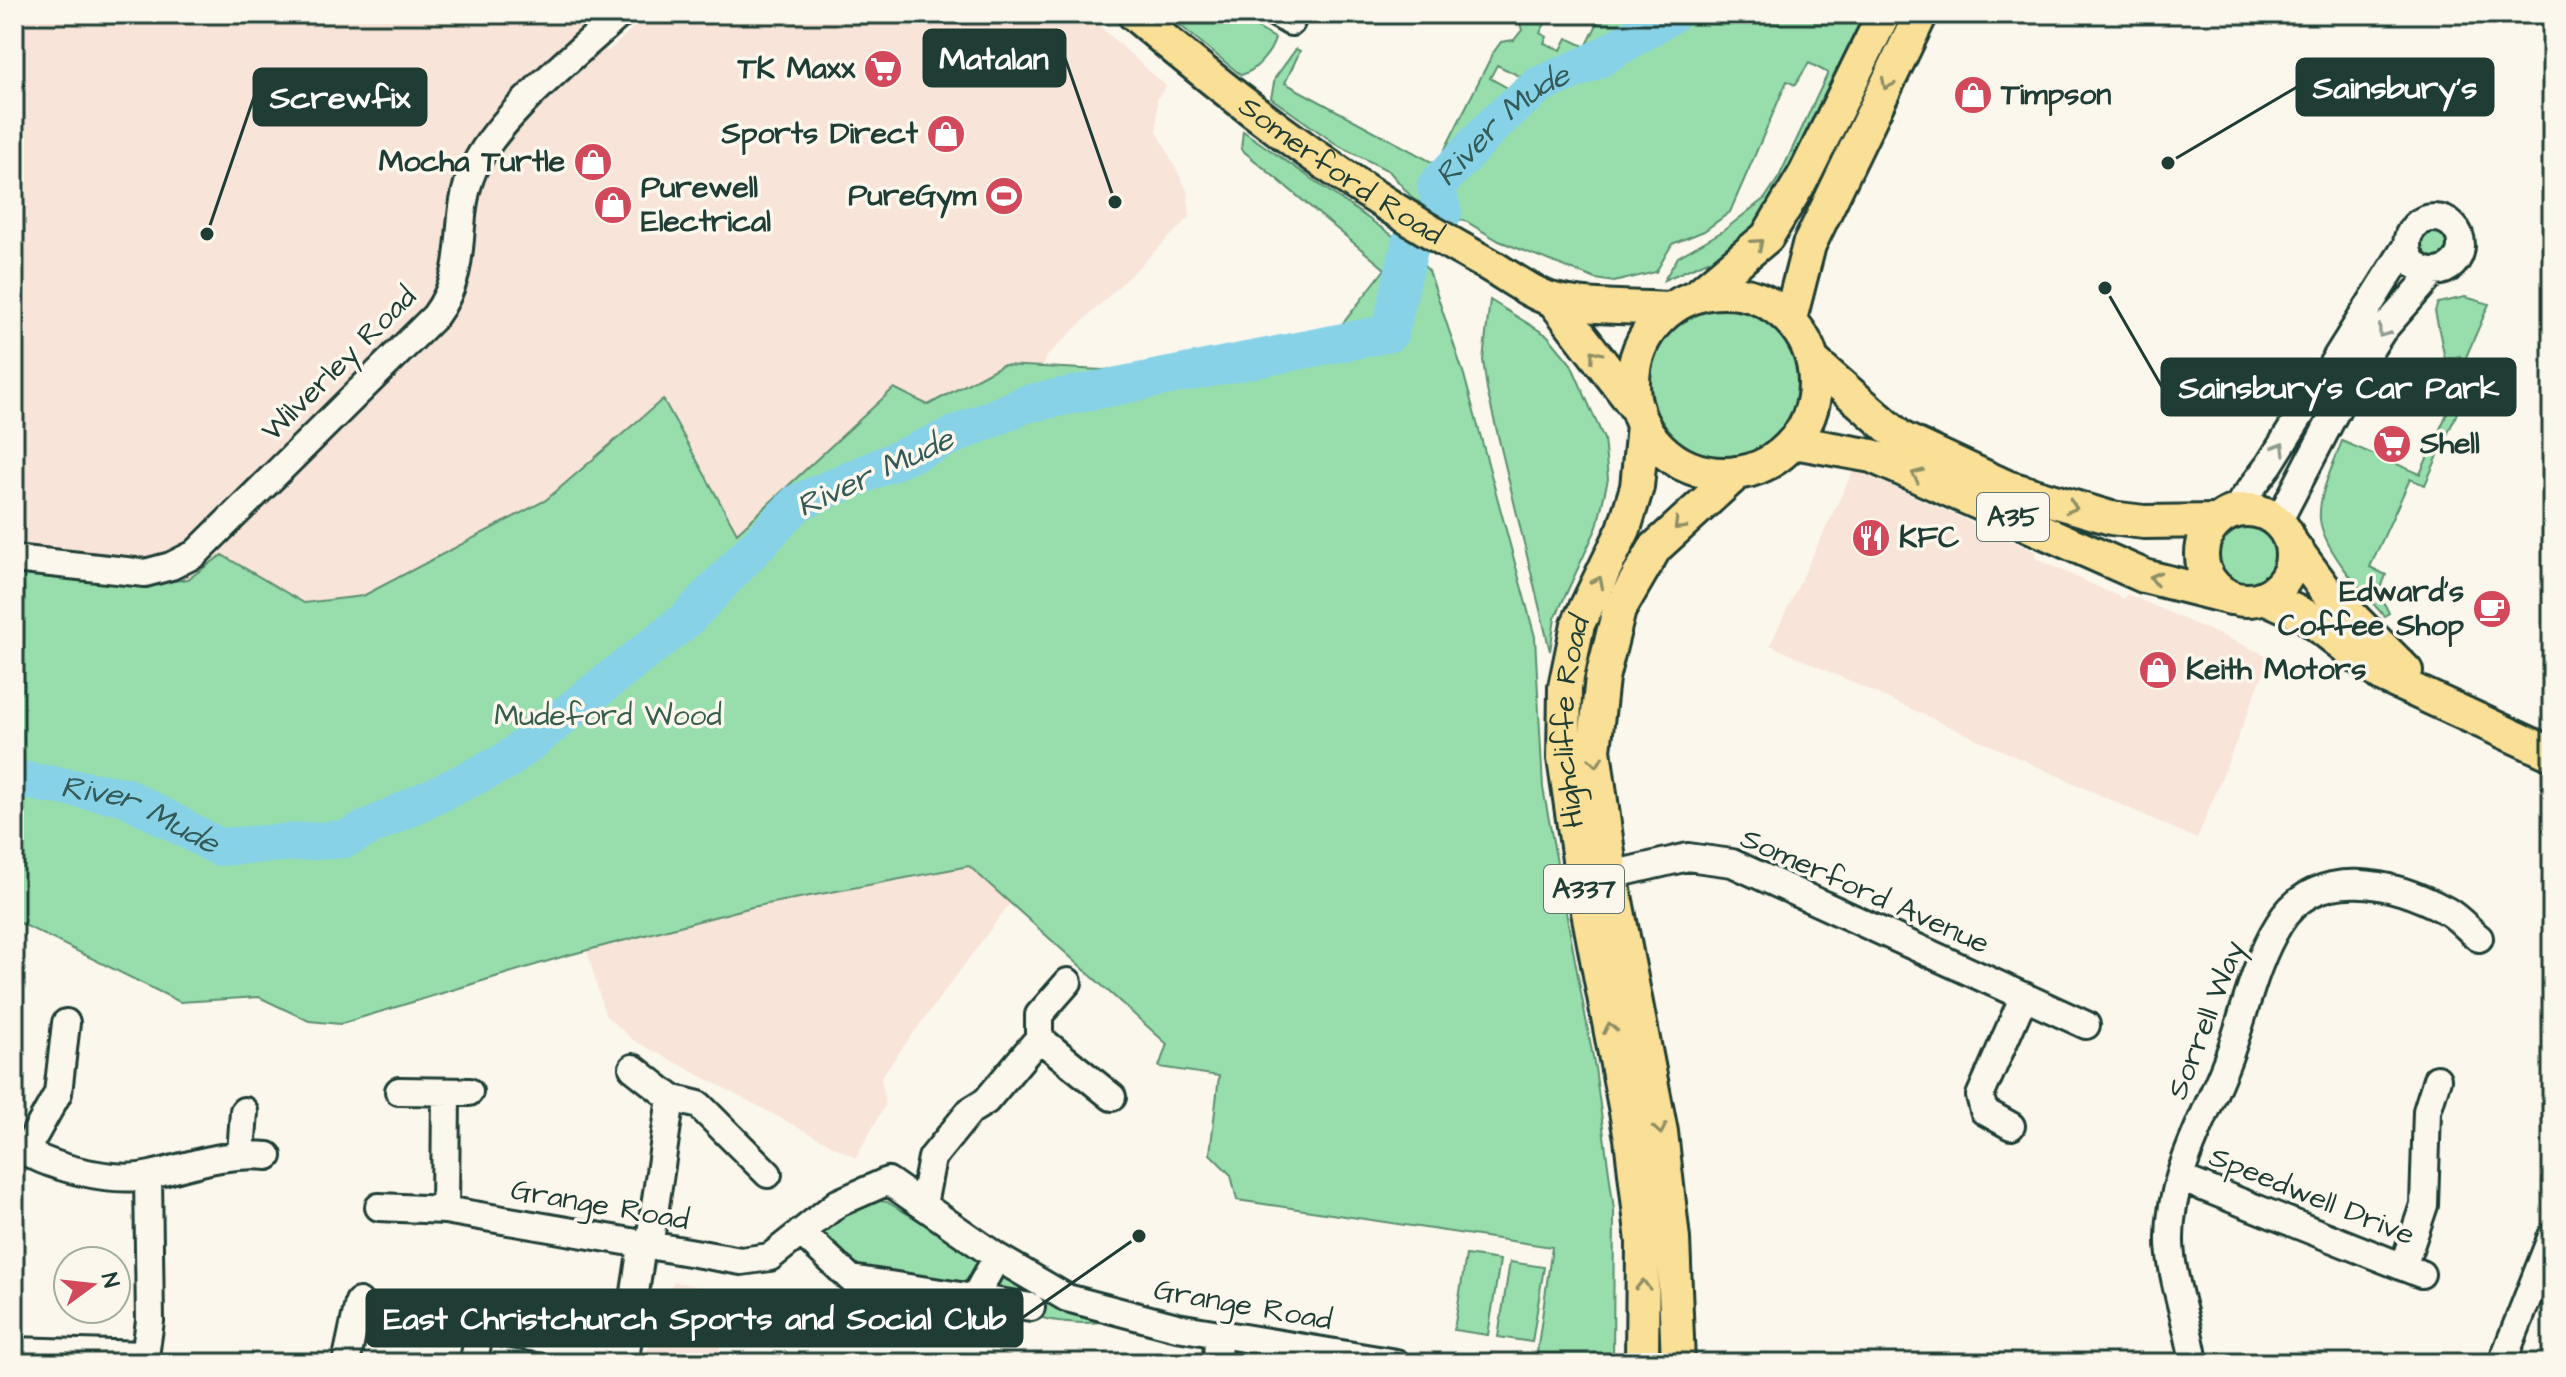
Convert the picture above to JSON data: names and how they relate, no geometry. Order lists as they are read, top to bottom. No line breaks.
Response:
{"streets":{"main road":["Somerford Road","A35","Highcliffe Road","A337"],"street":["Wilverley Road","Somerford Avenue","Sorrell Way","Speedwell Drive","Grange Road"]},"crossings":[["Somerford Road","A35"],["Somerford Road","Highcliffe Road"],["A35","Highcliffe Road"],["Highcliffe Road","Somerford Avenue"],["Sorrell Way","Speedwell Drive"]],"water":["River Mude"],"parks":["Mudeford Wood"],"places":{"supermarket":["TK Maxx","Shell"],"shop":["Timpson","Sports Direct","Mocha Turtle","Purewell Electrical","Keith Motors"],"other":["Sainsbury's","Matalan","Screwfix","Sainsbury's Car Park","East Christchurch Sports and Social Club"],"sports":["PureGym"],"restaurant":["KFC"],"cafe":["Edward‘s Coffee Shop"]},"north":"right"}
